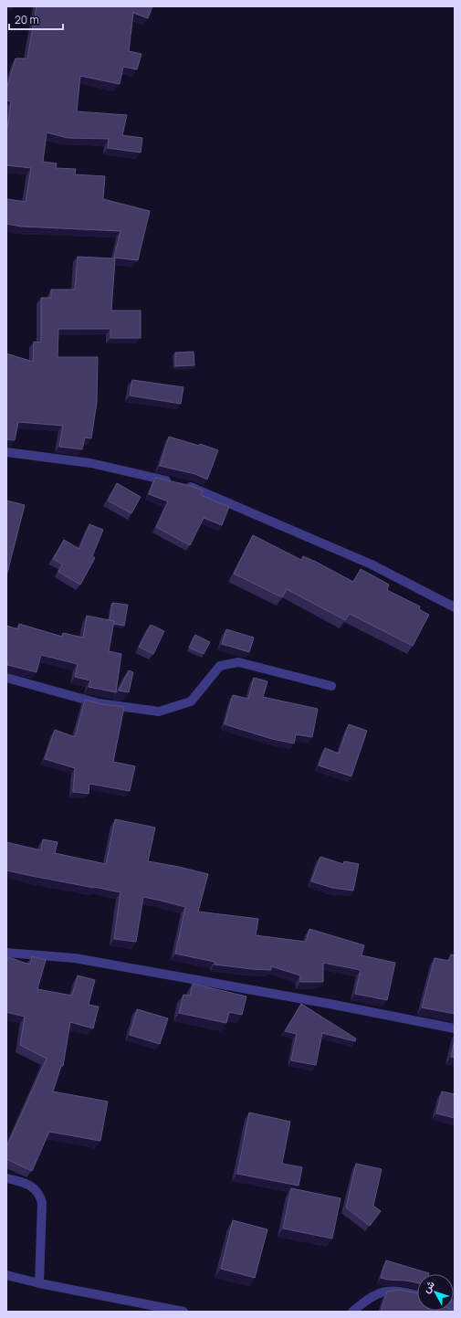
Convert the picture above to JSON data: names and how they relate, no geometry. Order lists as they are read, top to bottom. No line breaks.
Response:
{"scale_bar":"20 m","north":"top left"}
